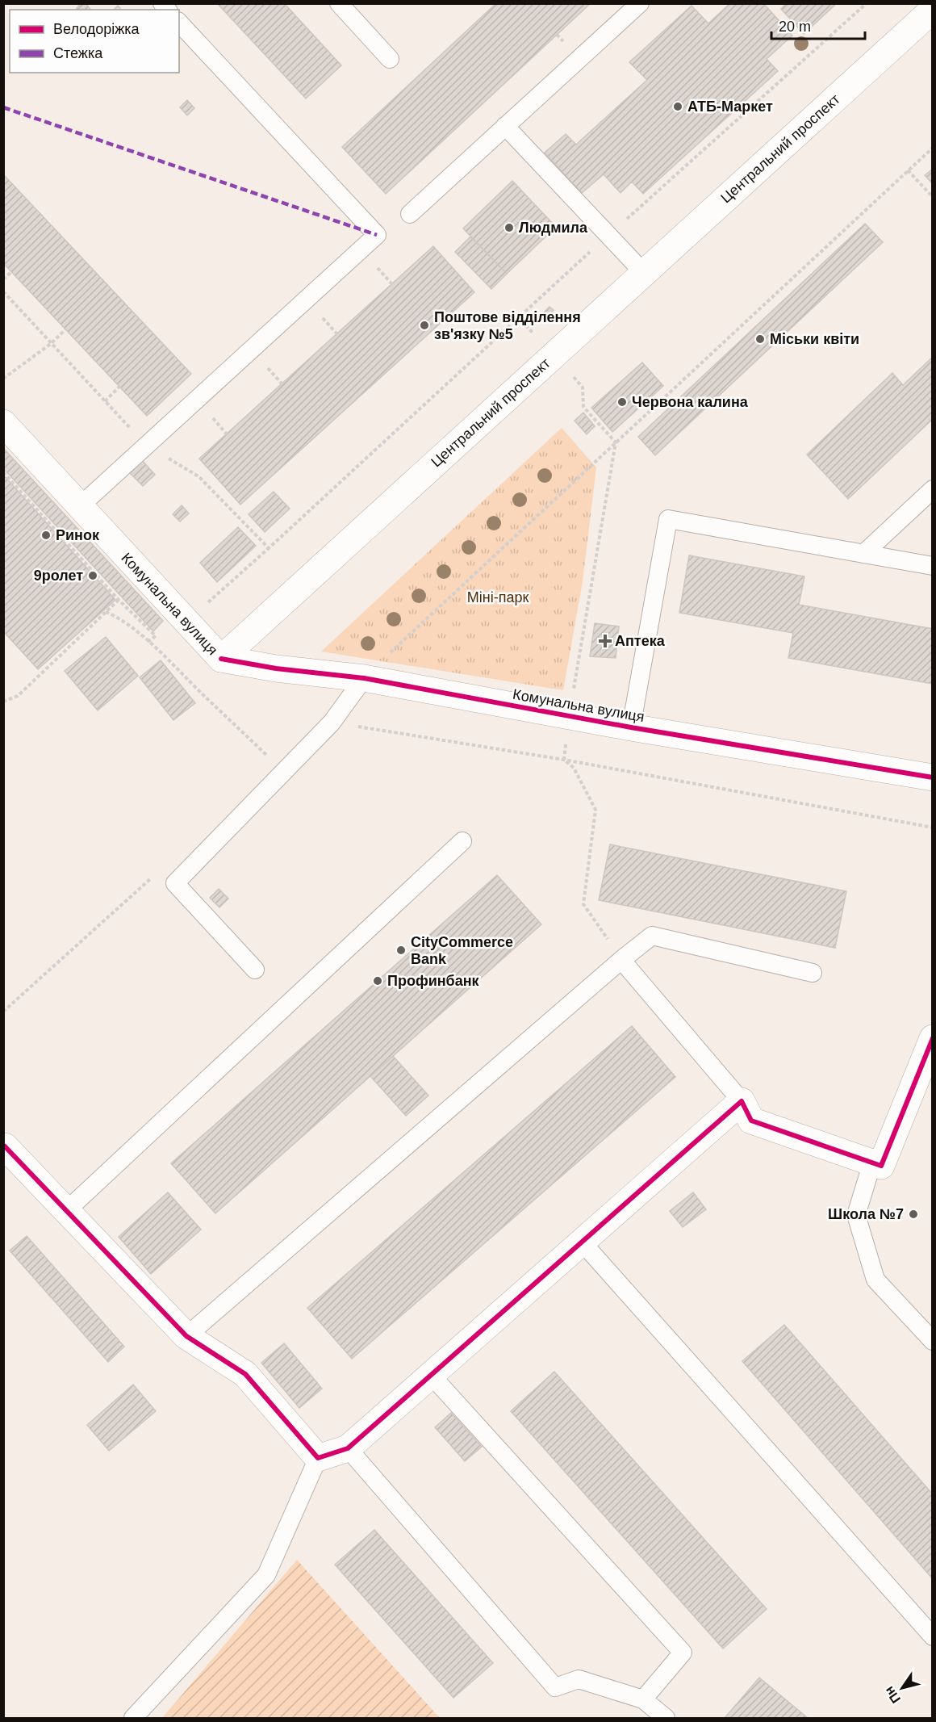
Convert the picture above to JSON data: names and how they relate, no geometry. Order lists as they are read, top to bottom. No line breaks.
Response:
{"streets":{"street":["Центральний проспект","Комунальна вулиця"]},"crossings":[["Центральний проспект","Комунальна вулиця"]],"parks":["Міні-парк"],"places":{"other":["АТБ-Маркет","Людмила","Поштове відділення зв'язку №5","Міськи квіти","Червона калина","Ринок","9ролет","CityCommerce Bank","Профинбанк","Школа №7"],"health":["Аптека"]},"legend":["Велодоріжка","Стежка"],"scale_bar":"20 m","north":"bottom left"}
